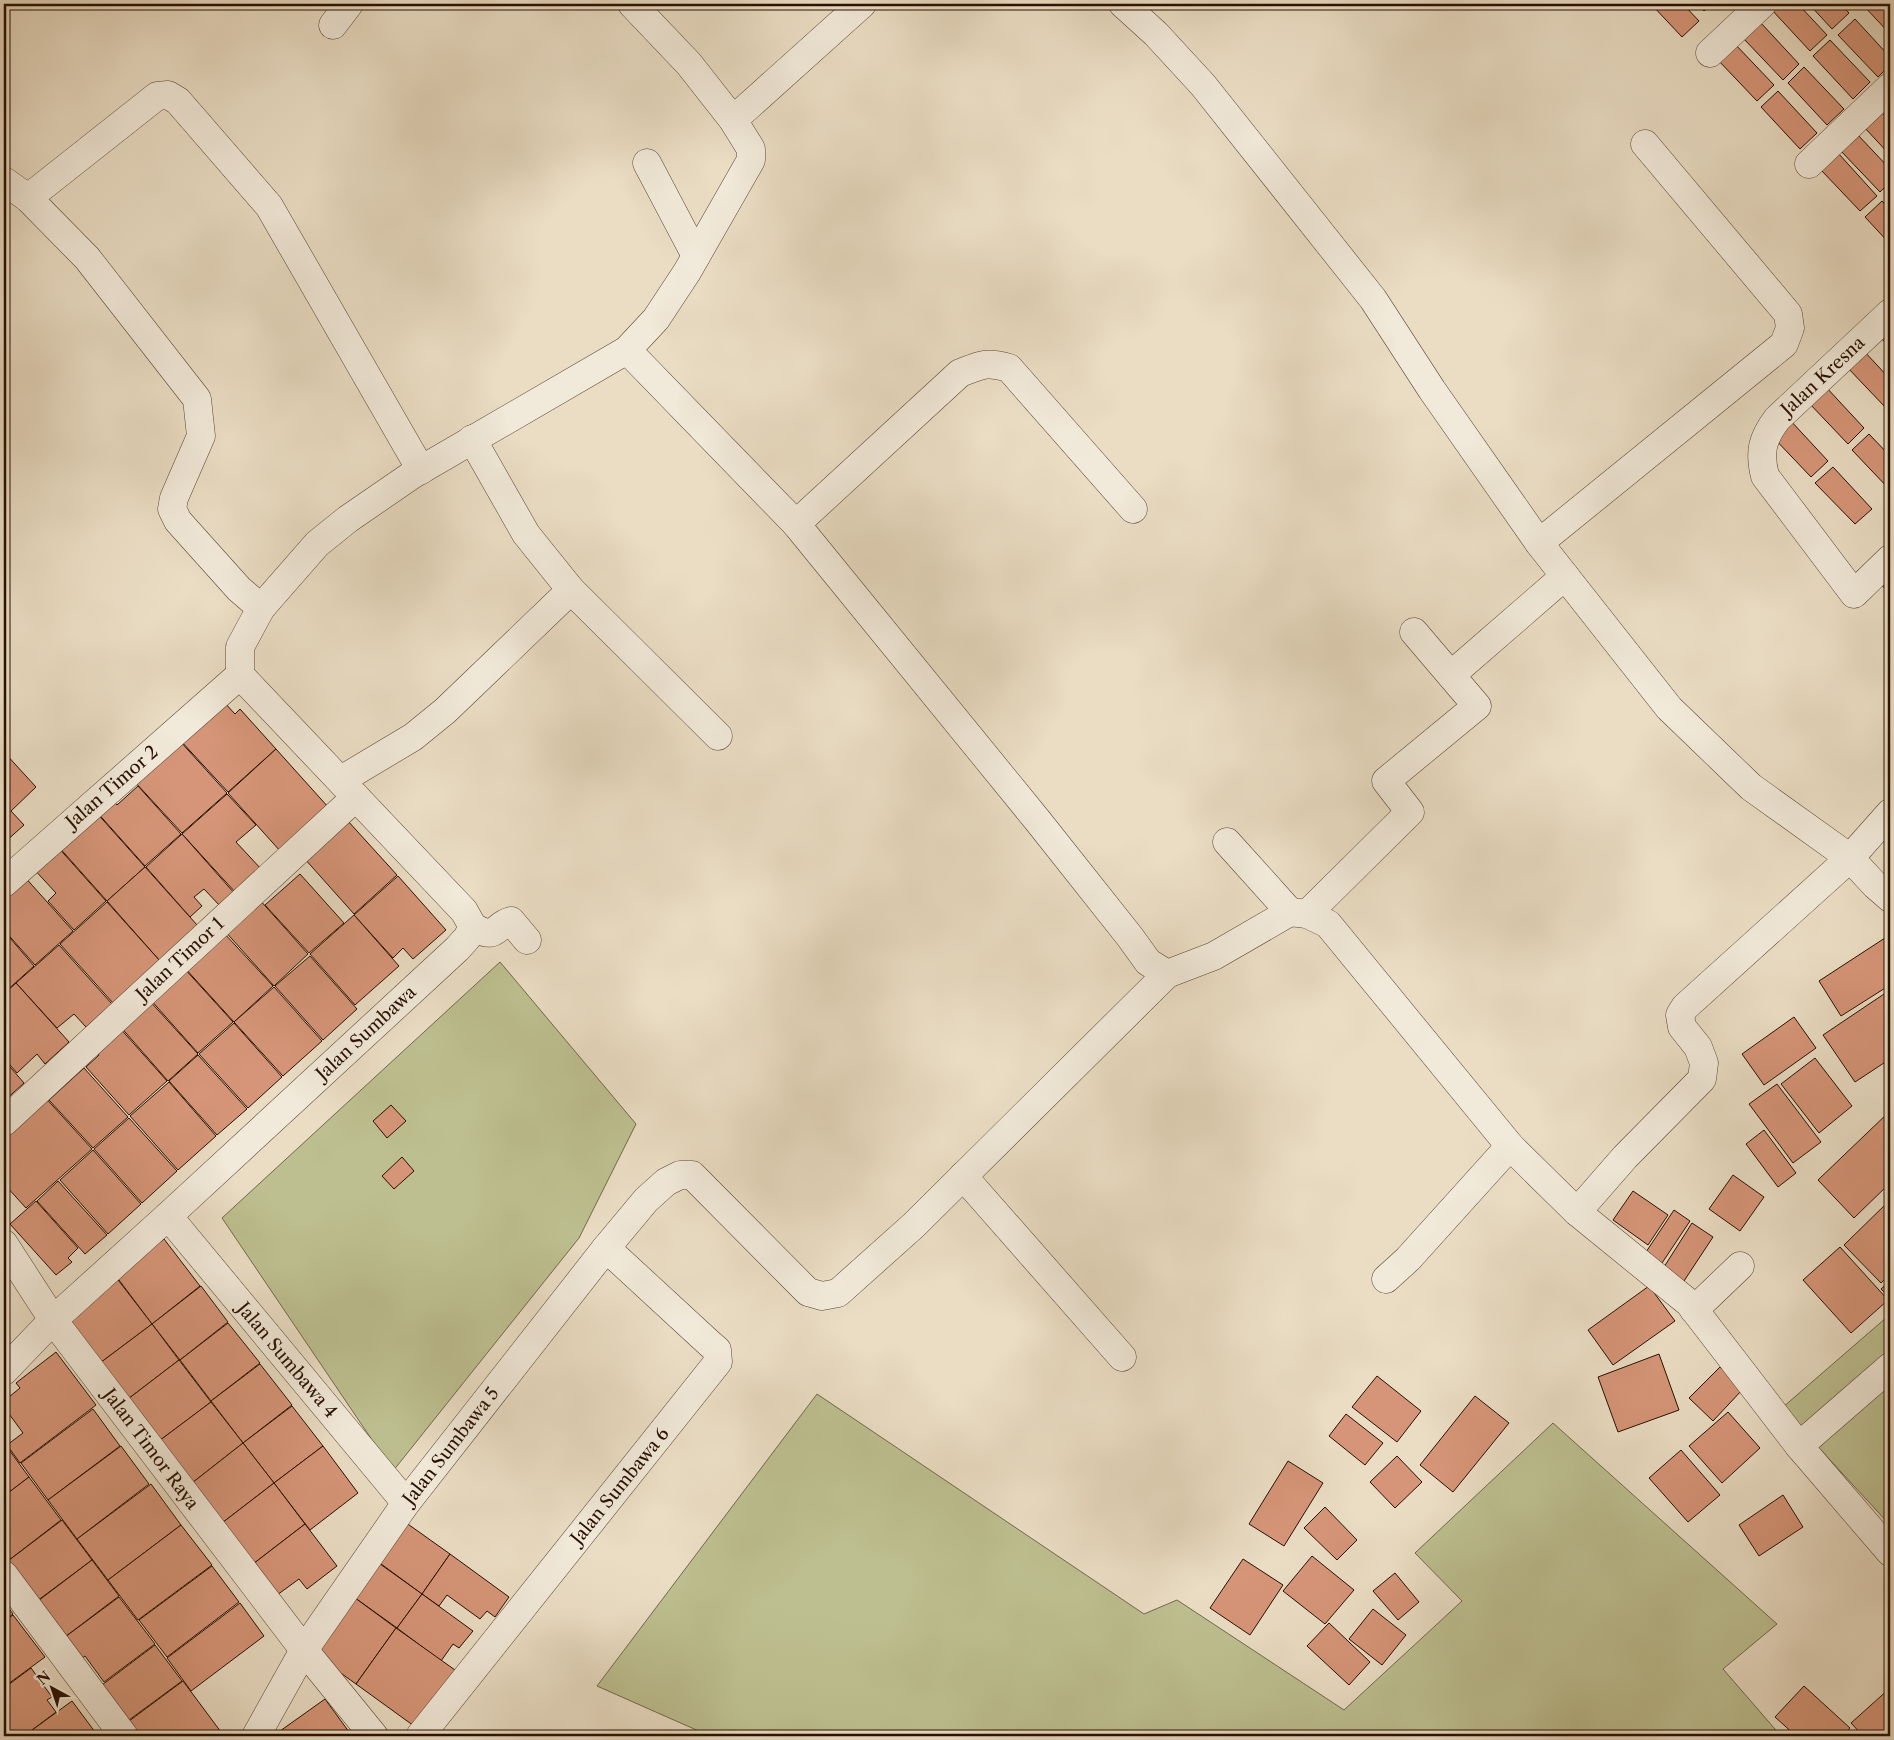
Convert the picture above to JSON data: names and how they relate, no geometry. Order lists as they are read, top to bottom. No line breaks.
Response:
{"streets":{"street":["Jalan Kresna","Jalan Timor 2","Jalan Timor 1","Jalan Sumbawa","Jalan Sumbawa 4","Jalan Sumbawa 5","Jalan Timor Raya","Jalan Sumbawa 6"]},"crossings":[["Jalan Sumbawa","Jalan Sumbawa 4"],["Jalan Sumbawa","Jalan Timor Raya"],["Jalan Sumbawa 4","Jalan Sumbawa 5"],["Jalan Sumbawa 5","Jalan Timor Raya"],["Jalan Sumbawa 5","Jalan Sumbawa 6"]],"north":"top left"}
